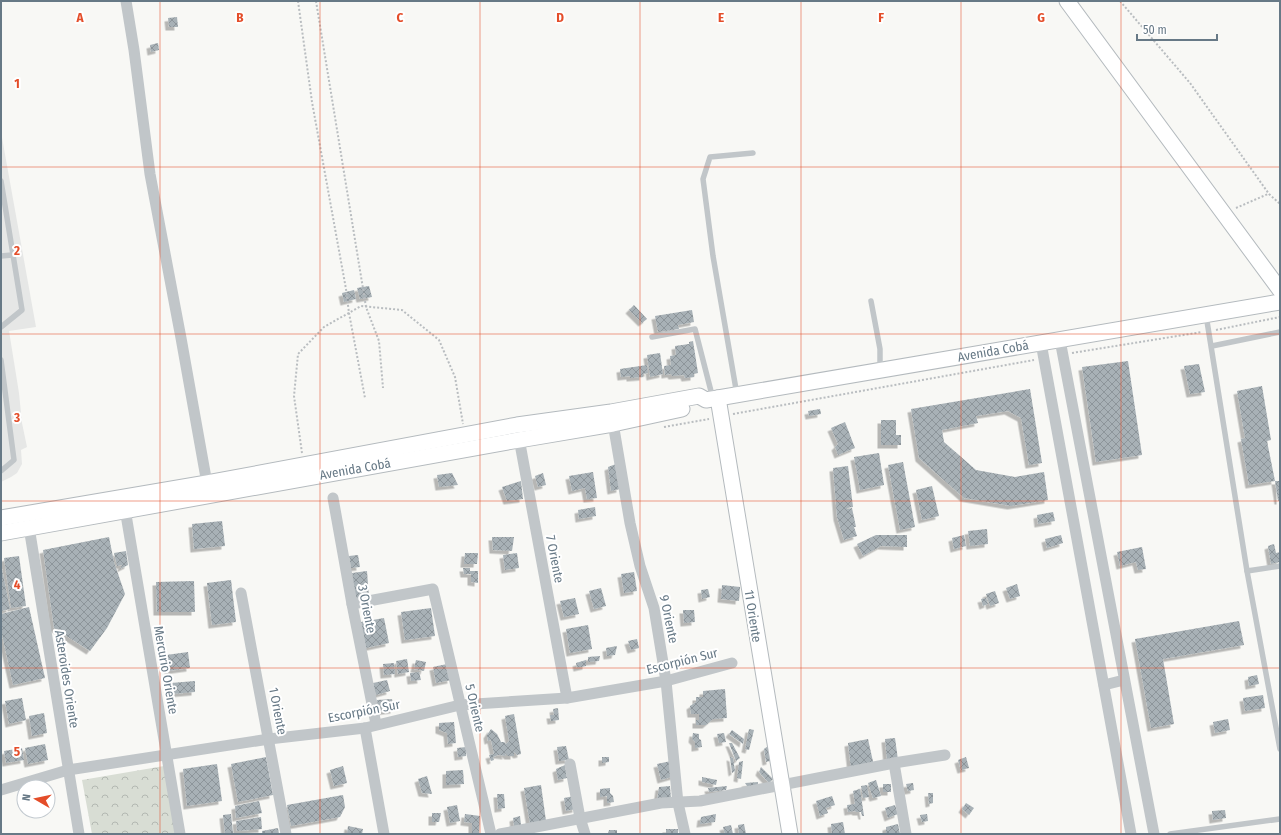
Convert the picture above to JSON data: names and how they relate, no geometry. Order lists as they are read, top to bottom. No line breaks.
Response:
{"streets":{"main road":["Avenida Cobá","11 Oriente"],"street":["7 Oriente","3 Oriente","9 Oriente","Escorpión Sur","Mercurio Oriente","Asteroides Oriente","5 Oriente","1 Oriente"]},"crossings":[["Avenida Cobá","7 Oriente"],["Avenida Cobá","11 Oriente"],["Avenida Cobá","9 Oriente"],["Avenida Cobá","Mercurio Oriente"],["Avenida Cobá","Asteroides Oriente"],["7 Oriente","Escorpión Sur"],["3 Oriente","Escorpión Sur"],["3 Oriente","5 Oriente"],["9 Oriente","Escorpión Sur"],["Escorpión Sur","Mercurio Oriente"],["Escorpión Sur","Asteroides Oriente"],["Escorpión Sur","5 Oriente"],["Escorpión Sur","1 Oriente"]],"scale_bar":"50 m","north":"left","grid":{"columns":["A","B","C","D","E","F","G"],"rows":["1","2","3","4","5"]}}
